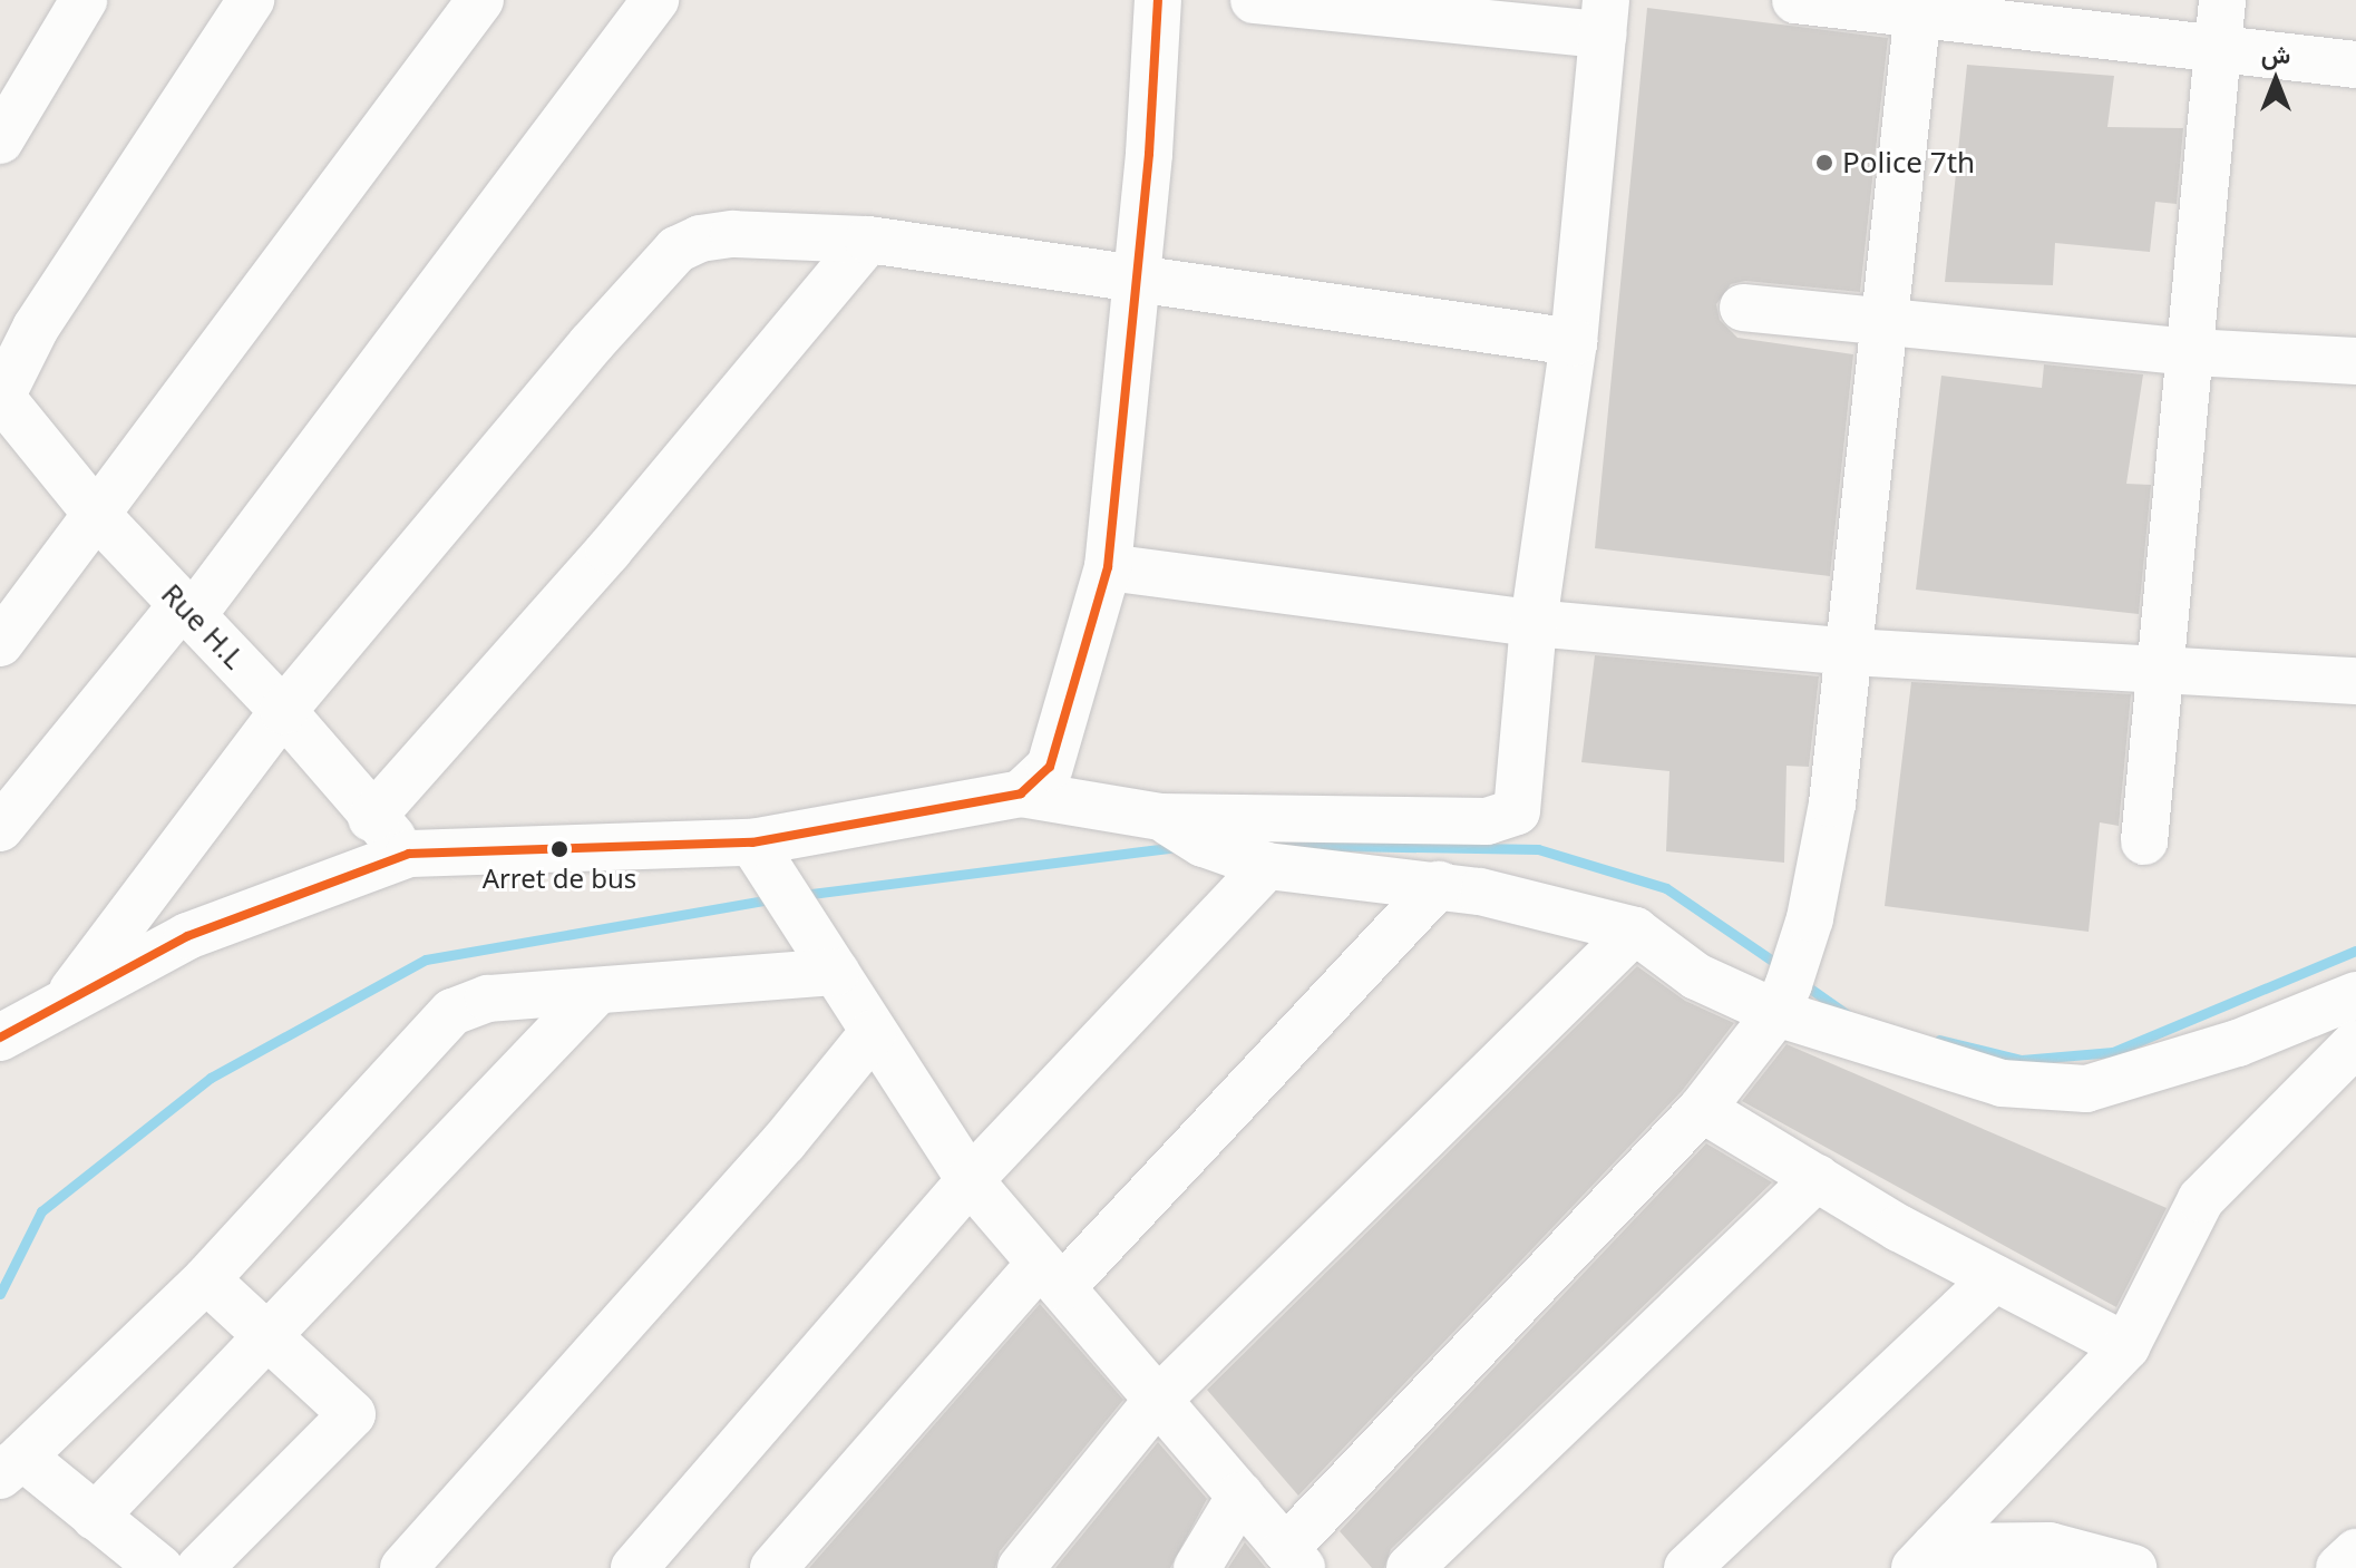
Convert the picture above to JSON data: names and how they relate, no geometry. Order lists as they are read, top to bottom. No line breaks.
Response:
{"streets":{"street":["Rue H.L"]},"places":["Police 7th","Arret de bus"],"north":"top"}
